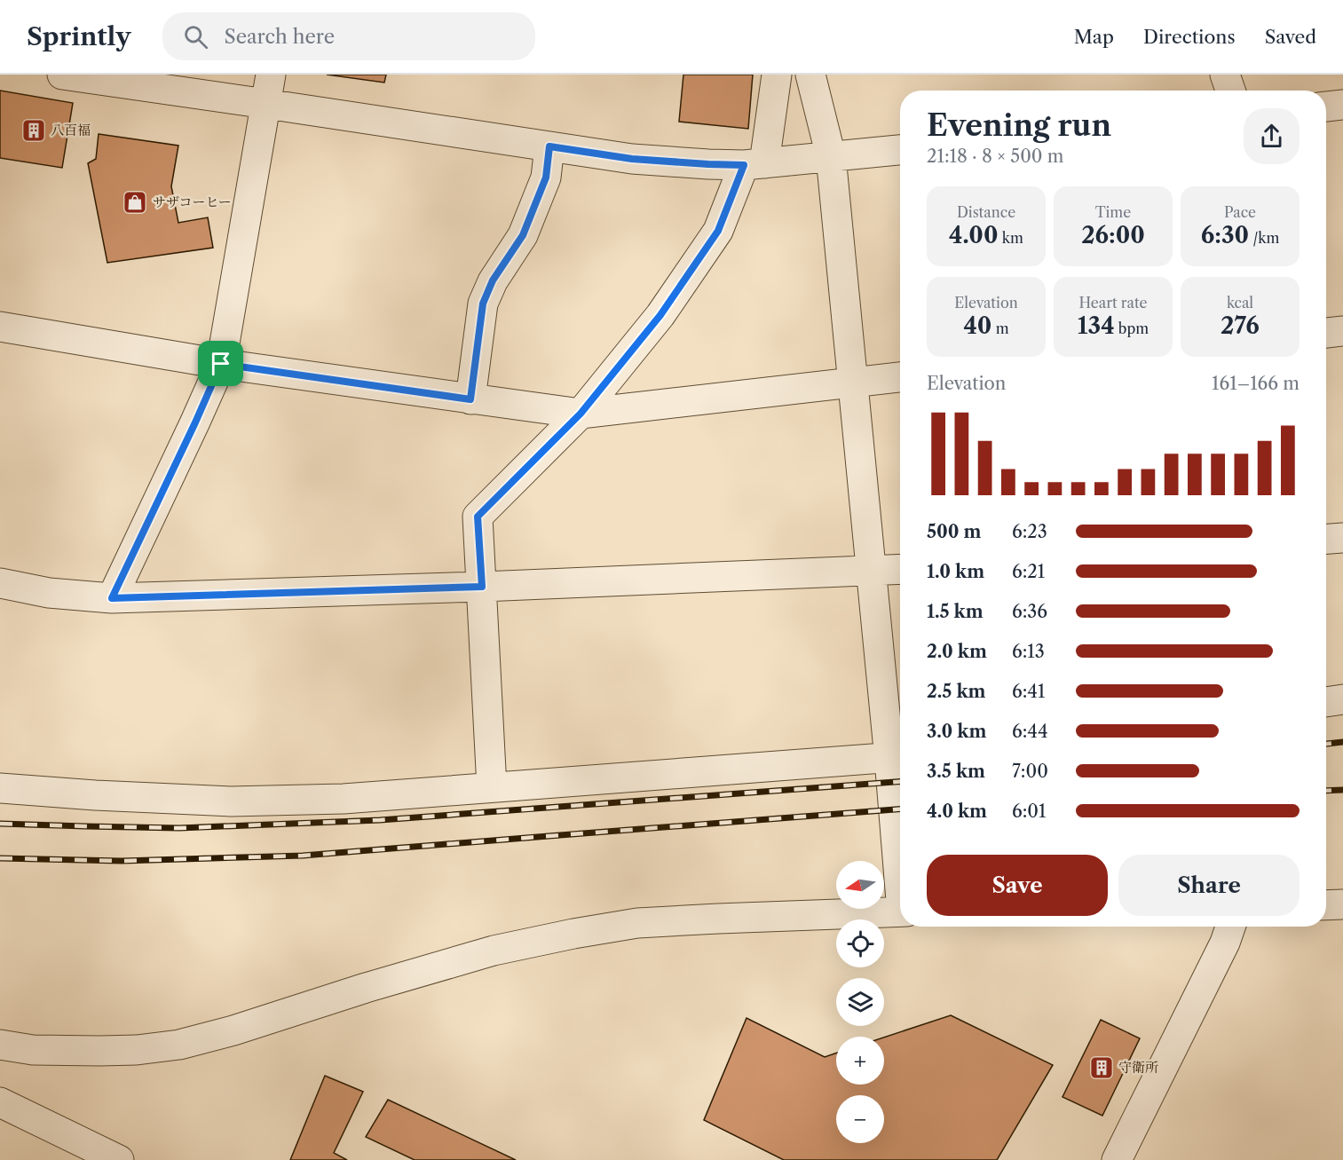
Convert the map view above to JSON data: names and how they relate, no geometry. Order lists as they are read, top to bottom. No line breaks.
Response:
{"places":{"building":["八百福","守衛所"],"shop":["サザコーヒー"]},"north":"left","page":{"header":"Sprintly","search":"Search here","nav":["Map","Directions","Saved"],"heading":["Evening run","21:18 · 8 × 500 m"],"stats":[["Distance","4.00 km"],["Time","26:00"],["Pace","6:30 /km"],["Elevation","40 m"],["Heart rate","134 bpm"],["kcal","276"]],"chart":["Elevation","161–166 m"],"list":[{"name":"500 m","note":"6:23"},{"name":"1.0 km","note":"6:21"},{"name":"1.5 km","note":"6:36"},{"name":"2.0 km","note":"6:13"},{"name":"2.5 km","note":"6:41"},{"name":"3.0 km","note":"6:44"},{"name":"3.5 km","note":"7:00"},{"name":"4.0 km","note":"6:01"}],"buttons":["Save","Share"],"map_buttons":["+","−"]}}
